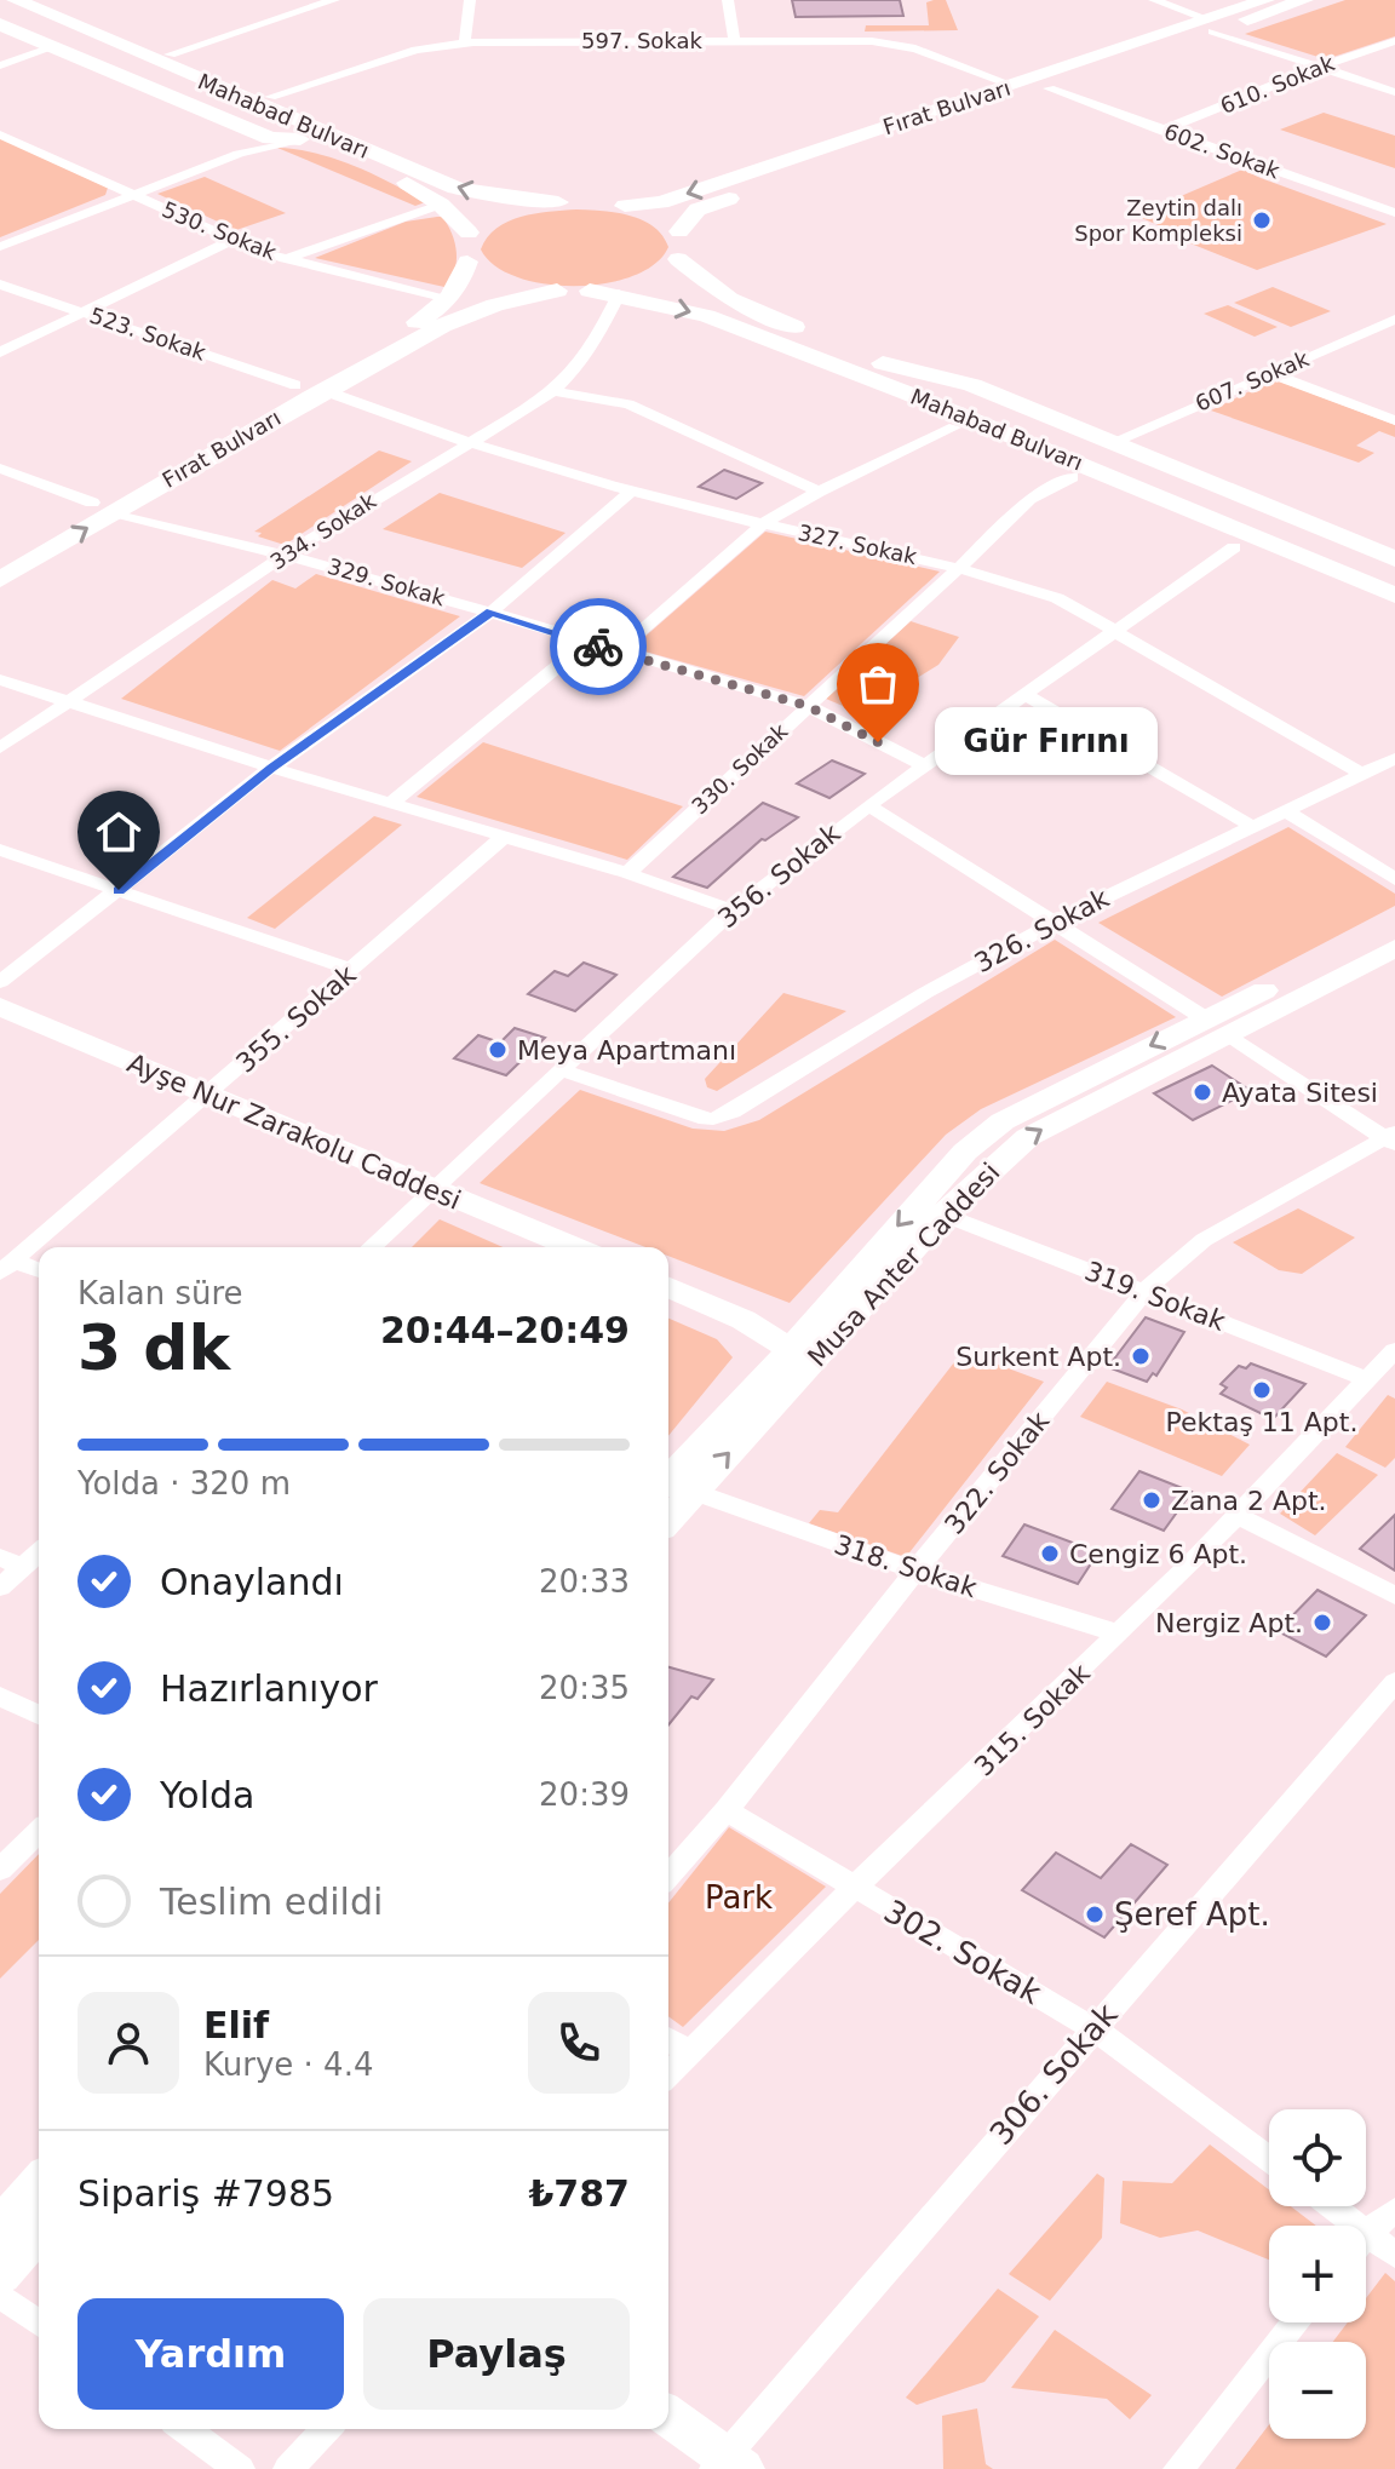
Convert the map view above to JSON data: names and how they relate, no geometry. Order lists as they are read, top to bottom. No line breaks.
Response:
{"streets":{"main road":["Fırat Bulvarı","Mahabad Bulvarı","Ayşe Nur Zarakolu Caddesi","Musa Anter Caddesi"],"street":["597. Sokak","610. Sokak","602. Sokak","530. Sokak","523. Sokak","607. Sokak","334. Sokak","327. Sokak","329. Sokak","330. Sokak","356. Sokak","326. Sokak","355. Sokak","319. Sokak","322. Sokak","318. Sokak","315. Sokak","302. Sokak","306. Sokak"]},"crossings":[["597. Sokak","Fırat Bulvarı"],["610. Sokak","602. Sokak"],["Fırat Bulvarı","Mahabad Bulvarı"],["Fırat Bulvarı","602. Sokak"],["Fırat Bulvarı","530. Sokak"],["Fırat Bulvarı","523. Sokak"],["Fırat Bulvarı","327. Sokak"],["Fırat Bulvarı","329. Sokak"],["Mahabad Bulvarı","334. Sokak"],["334. Sokak","327. Sokak"],["334. Sokak","329. Sokak"],["327. Sokak","330. Sokak"],["327. Sokak","356. Sokak"],["327. Sokak","326. Sokak"],["329. Sokak","330. Sokak"],["329. Sokak","356. Sokak"],["356. Sokak","326. Sokak"],["356. Sokak","Ayşe Nur Zarakolu Caddesi"],["355. Sokak","Ayşe Nur Zarakolu Caddesi"],["Musa Anter Caddesi","319. Sokak"],["Musa Anter Caddesi","318. Sokak"],["319. Sokak","322. Sokak"],["319. Sokak","315. Sokak"],["322. Sokak","318. Sokak"],["322. Sokak","302. Sokak"],["318. Sokak","315. Sokak"],["315. Sokak","302. Sokak"],["302. Sokak","306. Sokak"]],"parks":["Park"],"places":["Zeytin dalı Spor Kompleksi","Gür Fırını","Meya Apartmanı","Ayata Sitesi","Surkent Apt.","Pektaş 11 Apt.","Zana 2 Apt.","Cengiz 6 Apt.","Nergiz Apt.","Şeref Apt."],"page":{"bubble":"Gür Fırını","heading":["3 dk","Kalan süre","20:44–20:49"],"panel":["Elif","Kurye · 4.4","Sipariş #7985","₺787"],"bar":"Yolda · 320 m","list":[["Onaylandı","20:33"],["Hazırlanıyor","20:35"],["Yolda","20:39"],"Teslim edildi"],"map_buttons":["+","−"],"buttons":["Yardım","Paylaş"]}}
